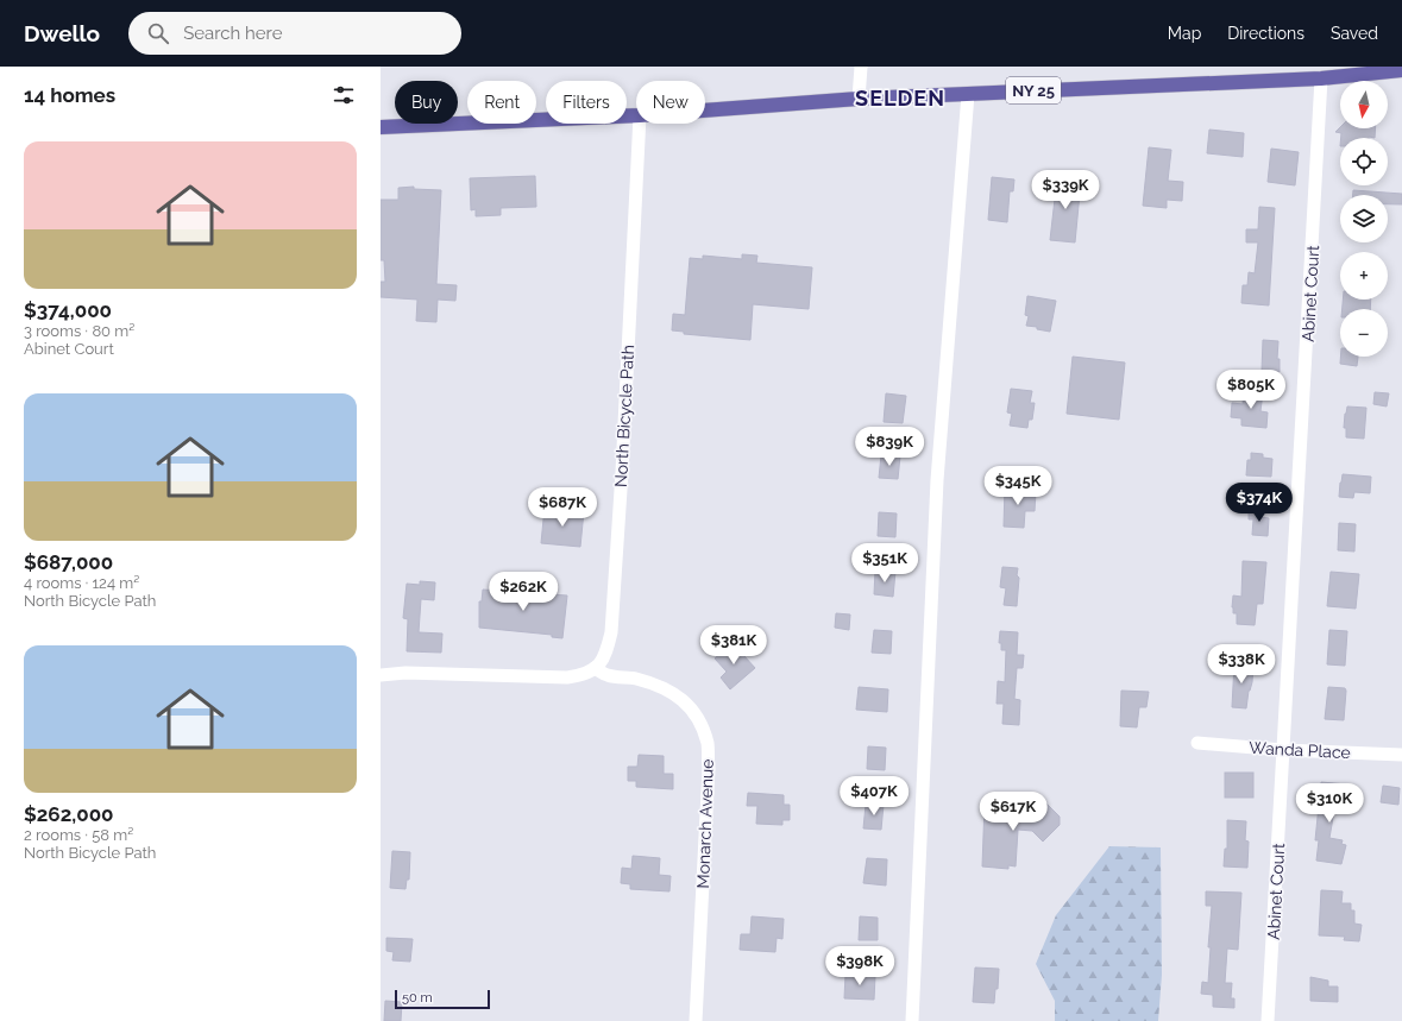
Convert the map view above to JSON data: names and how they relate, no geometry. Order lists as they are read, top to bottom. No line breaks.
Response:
{"streets":{"main road":["NY 25"],"street":["Abinet Court","North Bicycle Path","Wanda Place","Monarch Avenue"]},"crossings":[["NY 25","Abinet Court"],["Abinet Court","Wanda Place"],["North Bicycle Path","Monarch Avenue"]],"districts":["SELDEN"],"scale_bar":"50 m","north":"bottom","page":{"header":"Dwello","search":"Search here","nav":["Map","Directions","Saved"],"heading":"14 homes","map_buttons":["+","−"],"chip":["Buy","Rent","Filters","New"],"list":[{"name":"$374,000","note":"3 rooms · 80 m² · Abinet Court"},{"name":"$687,000","note":"4 rooms · 124 m² · North Bicycle Path"},{"name":"$262,000","note":"2 rooms · 58 m² · North Bicycle Path"}],"price":["$339K","$805K","$839K","$345K","$374K","$687K","$351K","$262K","$381K","$338K","$407K","$310K","$617K","$398K"],"scale":"50 m"}}
